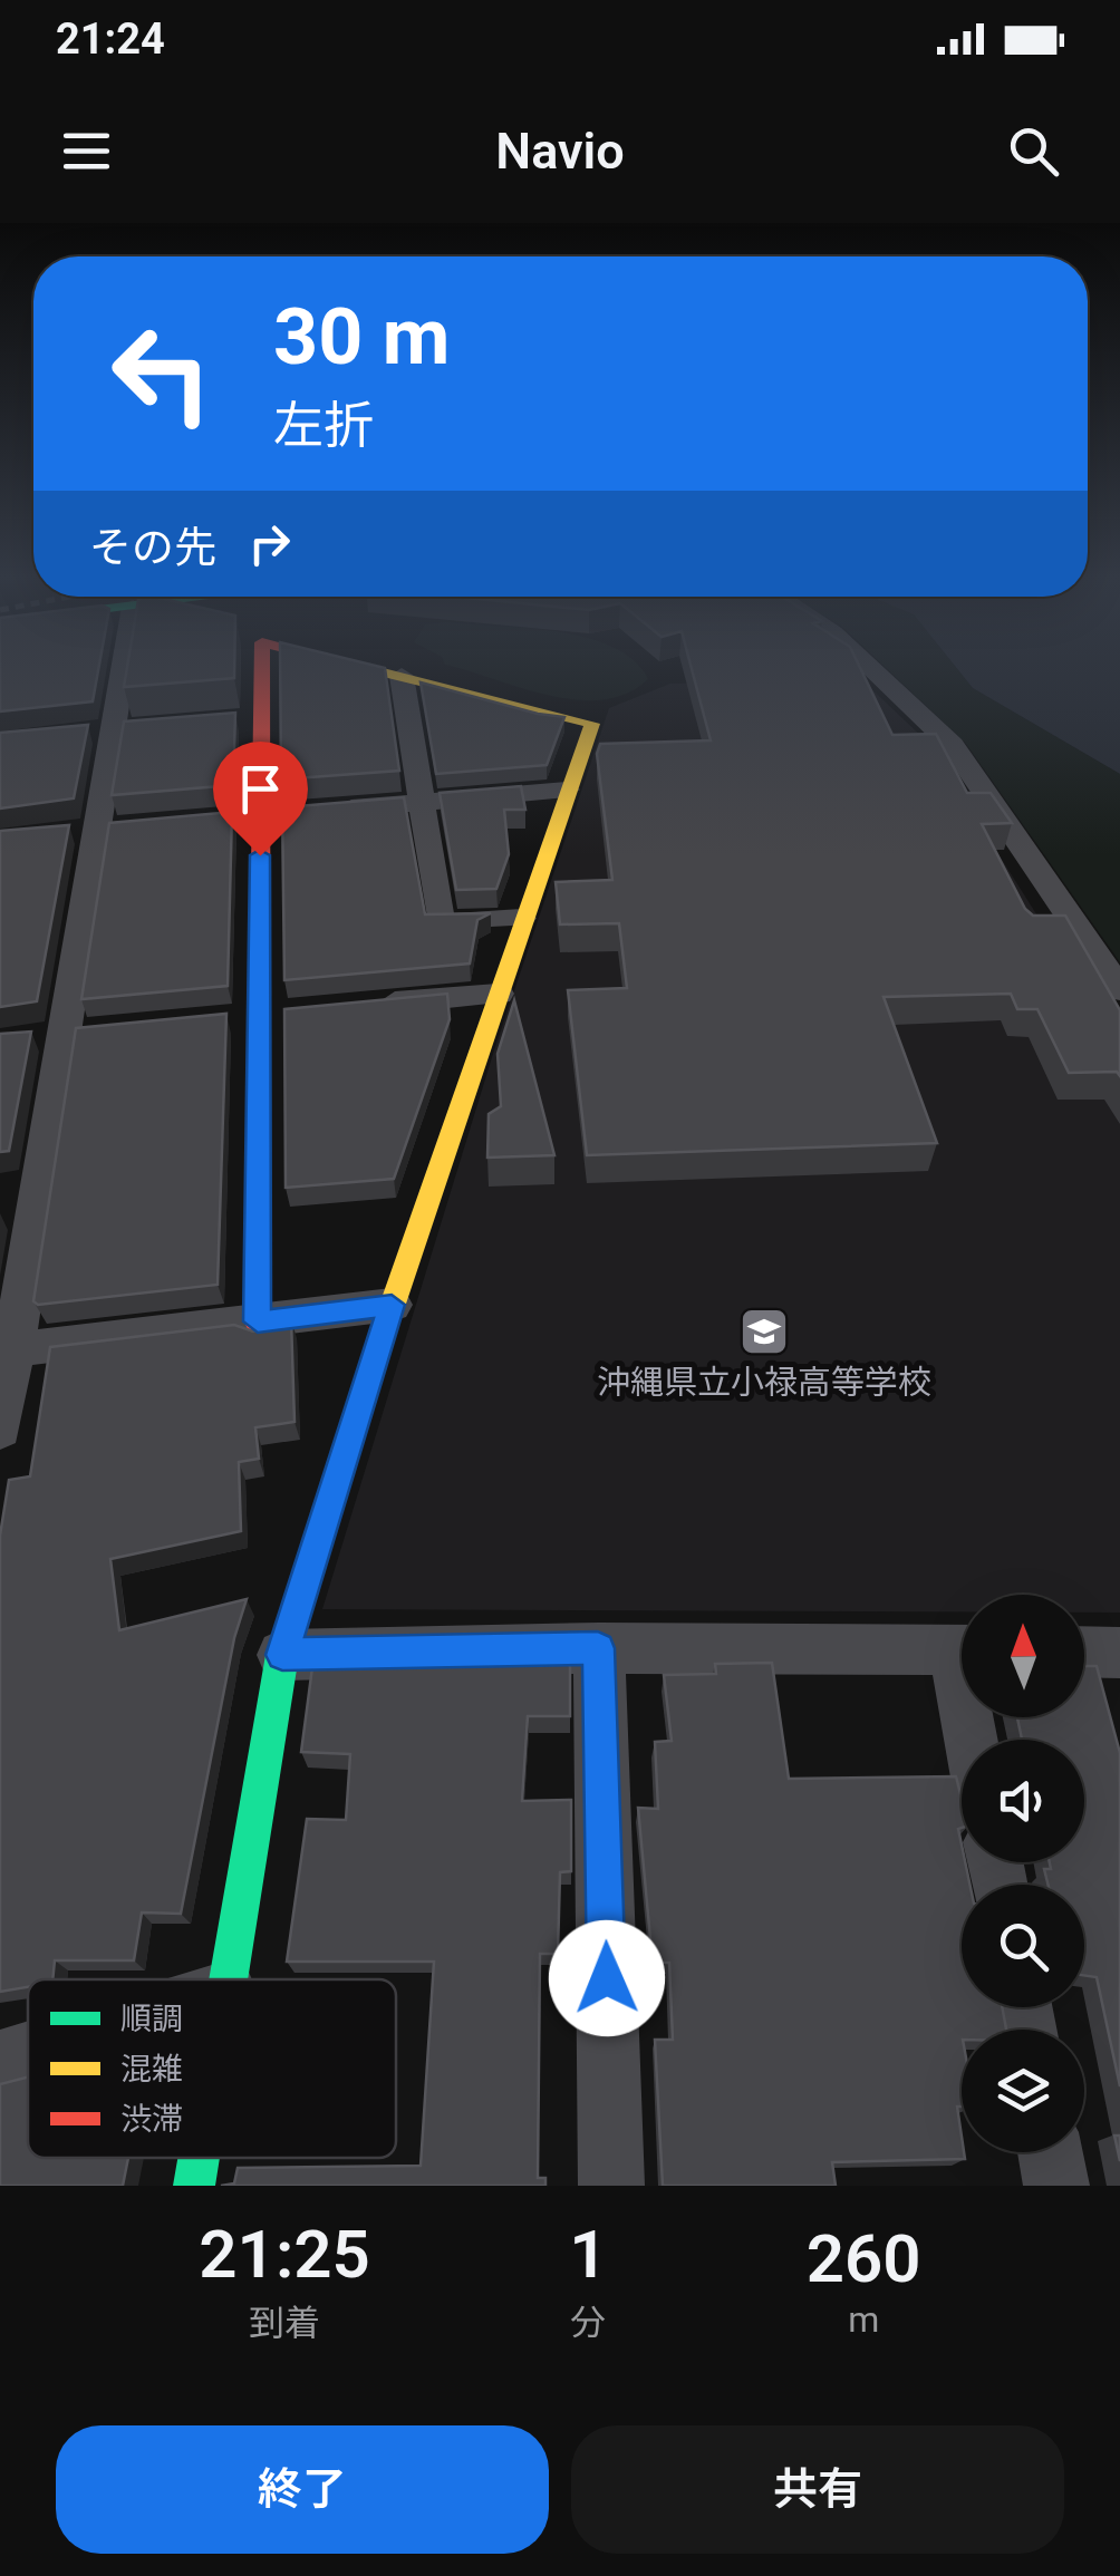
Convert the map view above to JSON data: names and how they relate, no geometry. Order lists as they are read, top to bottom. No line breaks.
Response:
{"places":{"school or university":["沖縄県立小禄高等学校"]},"legend":["順調","混雑","渋滞"],"north":"top","page":{"status":"21:24","header":"Navio","turn":["30 m","左折"],"then":"その先","eta":["21:25","到着","1","分","260","m"],"buttons":["終了","共有"]}}
